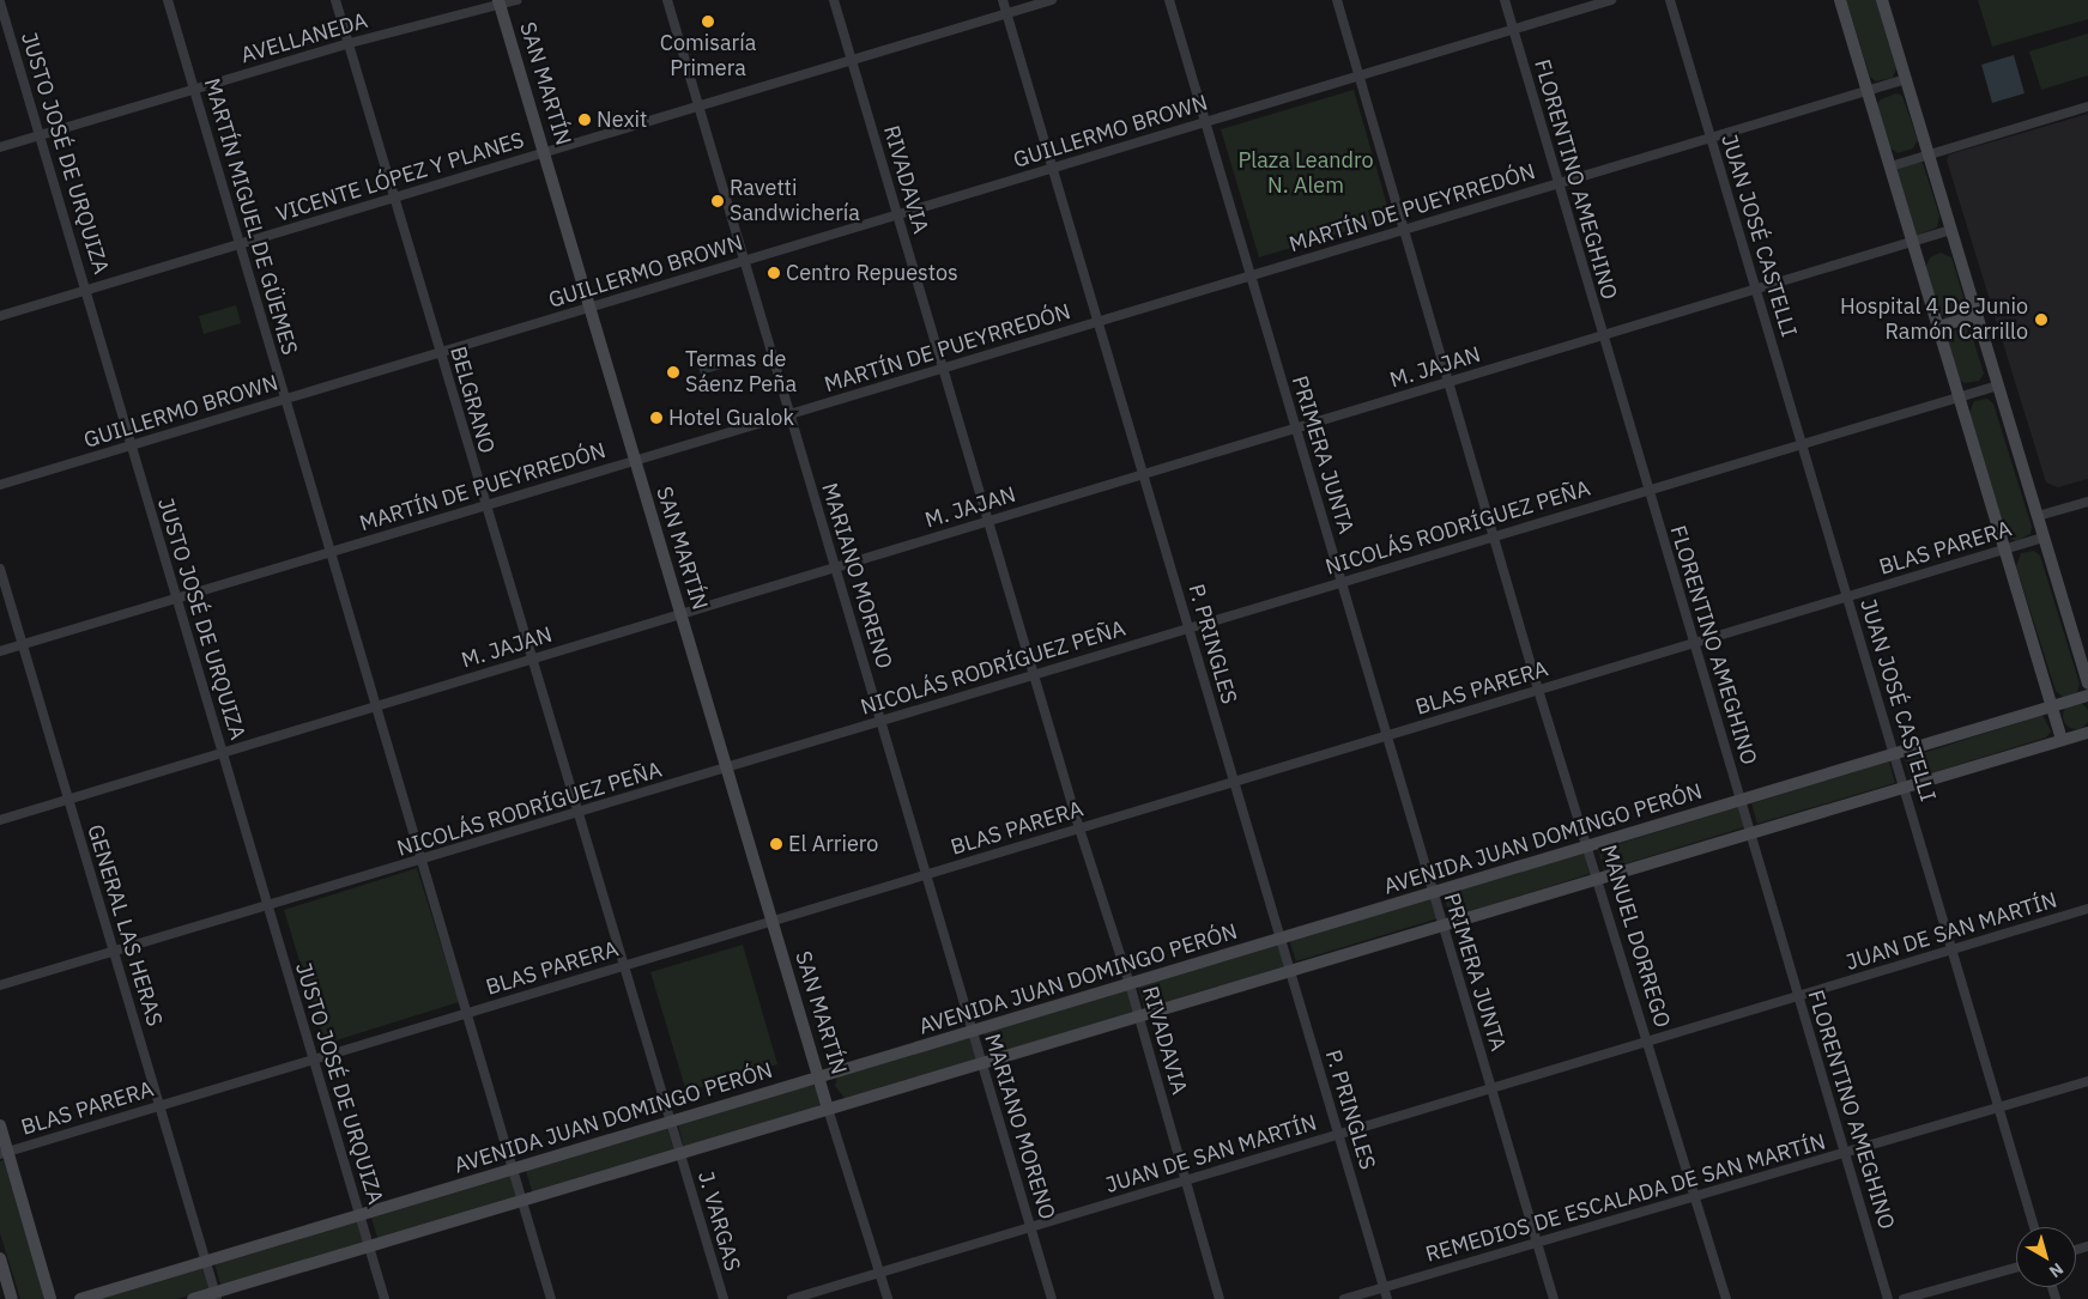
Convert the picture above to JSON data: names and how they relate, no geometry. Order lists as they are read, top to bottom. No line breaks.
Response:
{"streets":{"main road":["SAN MARTÍN","AVENIDA JUAN DOMINGO PERÓN"],"street":["AVELLANEDA","GUILLERMO BROWN","JUSTO JOSÉ DE URQUIZA","VICENTE LÓPEZ Y PLANES","RIVADAVIA","FLORENTINO AMEGHINO","MARTÍN DE PUEYRREDÓN","MARTÍN MIGUEL DE GÜEMES","JUAN JOSÉ CASTELLI","M. JAJAN","BELGRANO","PRIMERA JUNTA","NICOLÁS RODRÍGUEZ PEÑA","BLAS PARERA","MARIANO MORENO","P. PRINGLES","GENERAL LAS HERAS","JUAN DE SAN MARTÍN","MANUEL DORREGO","REMEDIOS DE ESCALADA DE SAN MARTÍN","J. VARGAS"]},"crossings":[["AVELLANEDA","SAN MARTÍN"],["AVELLANEDA","JUSTO JOSÉ DE URQUIZA"],["AVELLANEDA","MARTÍN MIGUEL DE GÜEMES"],["AVELLANEDA","BELGRANO"],["SAN MARTÍN","GUILLERMO BROWN"],["SAN MARTÍN","VICENTE LÓPEZ Y PLANES"],["SAN MARTÍN","MARTÍN DE PUEYRREDÓN"],["SAN MARTÍN","M. JAJAN"],["SAN MARTÍN","NICOLÁS RODRÍGUEZ PEÑA"],["SAN MARTÍN","BLAS PARERA"],["SAN MARTÍN","AVENIDA JUAN DOMINGO PERÓN"],["GUILLERMO BROWN","JUSTO JOSÉ DE URQUIZA"],["GUILLERMO BROWN","RIVADAVIA"],["GUILLERMO BROWN","FLORENTINO AMEGHINO"],["GUILLERMO BROWN","MARTÍN MIGUEL DE GÜEMES"],["GUILLERMO BROWN","BELGRANO"],["GUILLERMO BROWN","PRIMERA JUNTA"],["GUILLERMO BROWN","MARIANO MORENO"],["GUILLERMO BROWN","P. PRINGLES"],["GUILLERMO BROWN","MANUEL DORREGO"],["JUSTO JOSÉ DE URQUIZA","VICENTE LÓPEZ Y PLANES"],["JUSTO JOSÉ DE URQUIZA","MARTÍN DE PUEYRREDÓN"],["JUSTO JOSÉ DE URQUIZA","M. JAJAN"],["JUSTO JOSÉ DE URQUIZA","NICOLÁS RODRÍGUEZ PEÑA"],["JUSTO JOSÉ DE URQUIZA","BLAS PARERA"],["JUSTO JOSÉ DE URQUIZA","AVENIDA JUAN DOMINGO PERÓN"],["VICENTE LÓPEZ Y PLANES","RIVADAVIA"],["VICENTE LÓPEZ Y PLANES","MARTÍN MIGUEL DE GÜEMES"],["VICENTE LÓPEZ Y PLANES","BELGRANO"],["VICENTE LÓPEZ Y PLANES","MARIANO MORENO"],["VICENTE LÓPEZ Y PLANES","P. PRINGLES"],["RIVADAVIA","MARTÍN DE PUEYRREDÓN"],["RIVADAVIA","M. JAJAN"],["RIVADAVIA","NICOLÁS RODRÍGUEZ PEÑA"],["RIVADAVIA","BLAS PARERA"],["RIVADAVIA","AVENIDA JUAN DOMINGO PERÓN"],["RIVADAVIA","JUAN DE SAN MARTÍN"],["FLORENTINO AMEGHINO","MARTÍN DE PUEYRREDÓN"],["FLORENTINO AMEGHINO","M. JAJAN"],["FLORENTINO AMEGHINO","NICOLÁS RODRÍGUEZ PEÑA"],["FLORENTINO AMEGHINO","BLAS PARERA"],["FLORENTINO AMEGHINO","AVENIDA JUAN DOMINGO PERÓN"],["FLORENTINO AMEGHINO","JUAN DE SAN MARTÍN"],["FLORENTINO AMEGHINO","REMEDIOS DE ESCALADA DE SAN MARTÍN"],["MARTÍN DE PUEYRREDÓN","MARTÍN MIGUEL DE GÜEMES"],["MARTÍN DE PUEYRREDÓN","JUAN JOSÉ CASTELLI"],["MARTÍN DE PUEYRREDÓN","BELGRANO"],["MARTÍN DE PUEYRREDÓN","PRIMERA JUNTA"],["MARTÍN DE PUEYRREDÓN","MARIANO MORENO"],["MARTÍN DE PUEYRREDÓN","P. PRINGLES"],["MARTÍN DE PUEYRREDÓN","GENERAL LAS HERAS"],["MARTÍN DE PUEYRREDÓN","MANUEL DORREGO"],["MARTÍN MIGUEL DE GÜEMES","M. JAJAN"],["MARTÍN MIGUEL DE GÜEMES","NICOLÁS RODRÍGUEZ PEÑA"],["MARTÍN MIGUEL DE GÜEMES","BLAS PARERA"],["MARTÍN MIGUEL DE GÜEMES","AVENIDA JUAN DOMINGO PERÓN"],["JUAN JOSÉ CASTELLI","M. JAJAN"],["JUAN JOSÉ CASTELLI","NICOLÁS RODRÍGUEZ PEÑA"],["JUAN JOSÉ CASTELLI","BLAS PARERA"],["JUAN JOSÉ CASTELLI","AVENIDA JUAN DOMINGO PERÓN"],["JUAN JOSÉ CASTELLI","JUAN DE SAN MARTÍN"],["JUAN JOSÉ CASTELLI","REMEDIOS DE ESCALADA DE SAN MARTÍN"],["M. JAJAN","BELGRANO"],["M. JAJAN","PRIMERA JUNTA"],["M. JAJAN","MARIANO MORENO"],["M. JAJAN","P. PRINGLES"],["M. JAJAN","GENERAL LAS HERAS"],["M. JAJAN","MANUEL DORREGO"],["BELGRANO","NICOLÁS RODRÍGUEZ PEÑA"],["BELGRANO","BLAS PARERA"],["BELGRANO","AVENIDA JUAN DOMINGO PERÓN"],["BELGRANO","J. VARGAS"],["PRIMERA JUNTA","NICOLÁS RODRÍGUEZ PEÑA"],["PRIMERA JUNTA","BLAS PARERA"],["PRIMERA JUNTA","AVENIDA JUAN DOMINGO PERÓN"],["PRIMERA JUNTA","JUAN DE SAN MARTÍN"],["PRIMERA JUNTA","REMEDIOS DE ESCALADA DE SAN MARTÍN"],["NICOLÁS RODRÍGUEZ PEÑA","MARIANO MORENO"],["NICOLÁS RODRÍGUEZ PEÑA","P. PRINGLES"],["NICOLÁS RODRÍGUEZ PEÑA","GENERAL LAS HERAS"],["NICOLÁS RODRÍGUEZ PEÑA","MANUEL DORREGO"],["BLAS PARERA","MARIANO MORENO"],["BLAS PARERA","P. PRINGLES"],["BLAS PARERA","GENERAL LAS HERAS"],["BLAS PARERA","MANUEL DORREGO"],["MARIANO MORENO","AVENIDA JUAN DOMINGO PERÓN"],["MARIANO MORENO","JUAN DE SAN MARTÍN"],["P. PRINGLES","AVENIDA JUAN DOMINGO PERÓN"],["P. PRINGLES","JUAN DE SAN MARTÍN"],["P. PRINGLES","REMEDIOS DE ESCALADA DE SAN MARTÍN"],["AVENIDA JUAN DOMINGO PERÓN","GENERAL LAS HERAS"],["AVENIDA JUAN DOMINGO PERÓN","MANUEL DORREGO"],["JUAN DE SAN MARTÍN","MANUEL DORREGO"],["MANUEL DORREGO","REMEDIOS DE ESCALADA DE SAN MARTÍN"]],"parks":["Plaza Leandro N. Alem"],"places":["Comisaría Primera","Nexit","Ravetti Sandwichería","Centro Repuestos","Hospital 4 De Junio Ramón Carrillo","Termas de Sáenz Peña","Hotel Gualok","El Arriero"],"north":"bottom right"}
